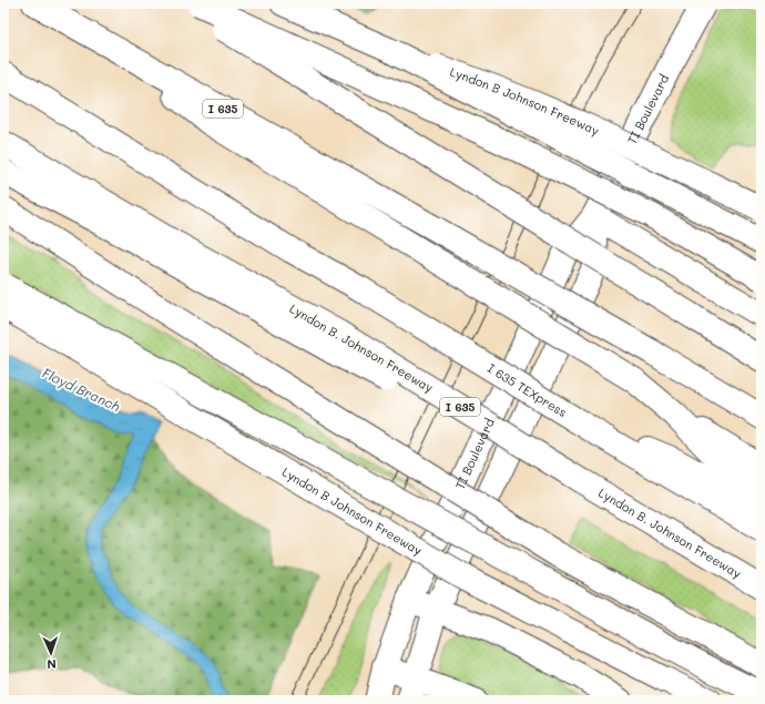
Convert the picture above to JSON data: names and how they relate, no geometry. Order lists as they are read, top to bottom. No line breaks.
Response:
{"streets":{"main road":["Lyndon B Johnson Freeway","I 635","TI Boulevard","Lyndon B. Johnson Freeway","I 635 TEXpress"]},"water":["Floyd Branch"],"north":"bottom"}
